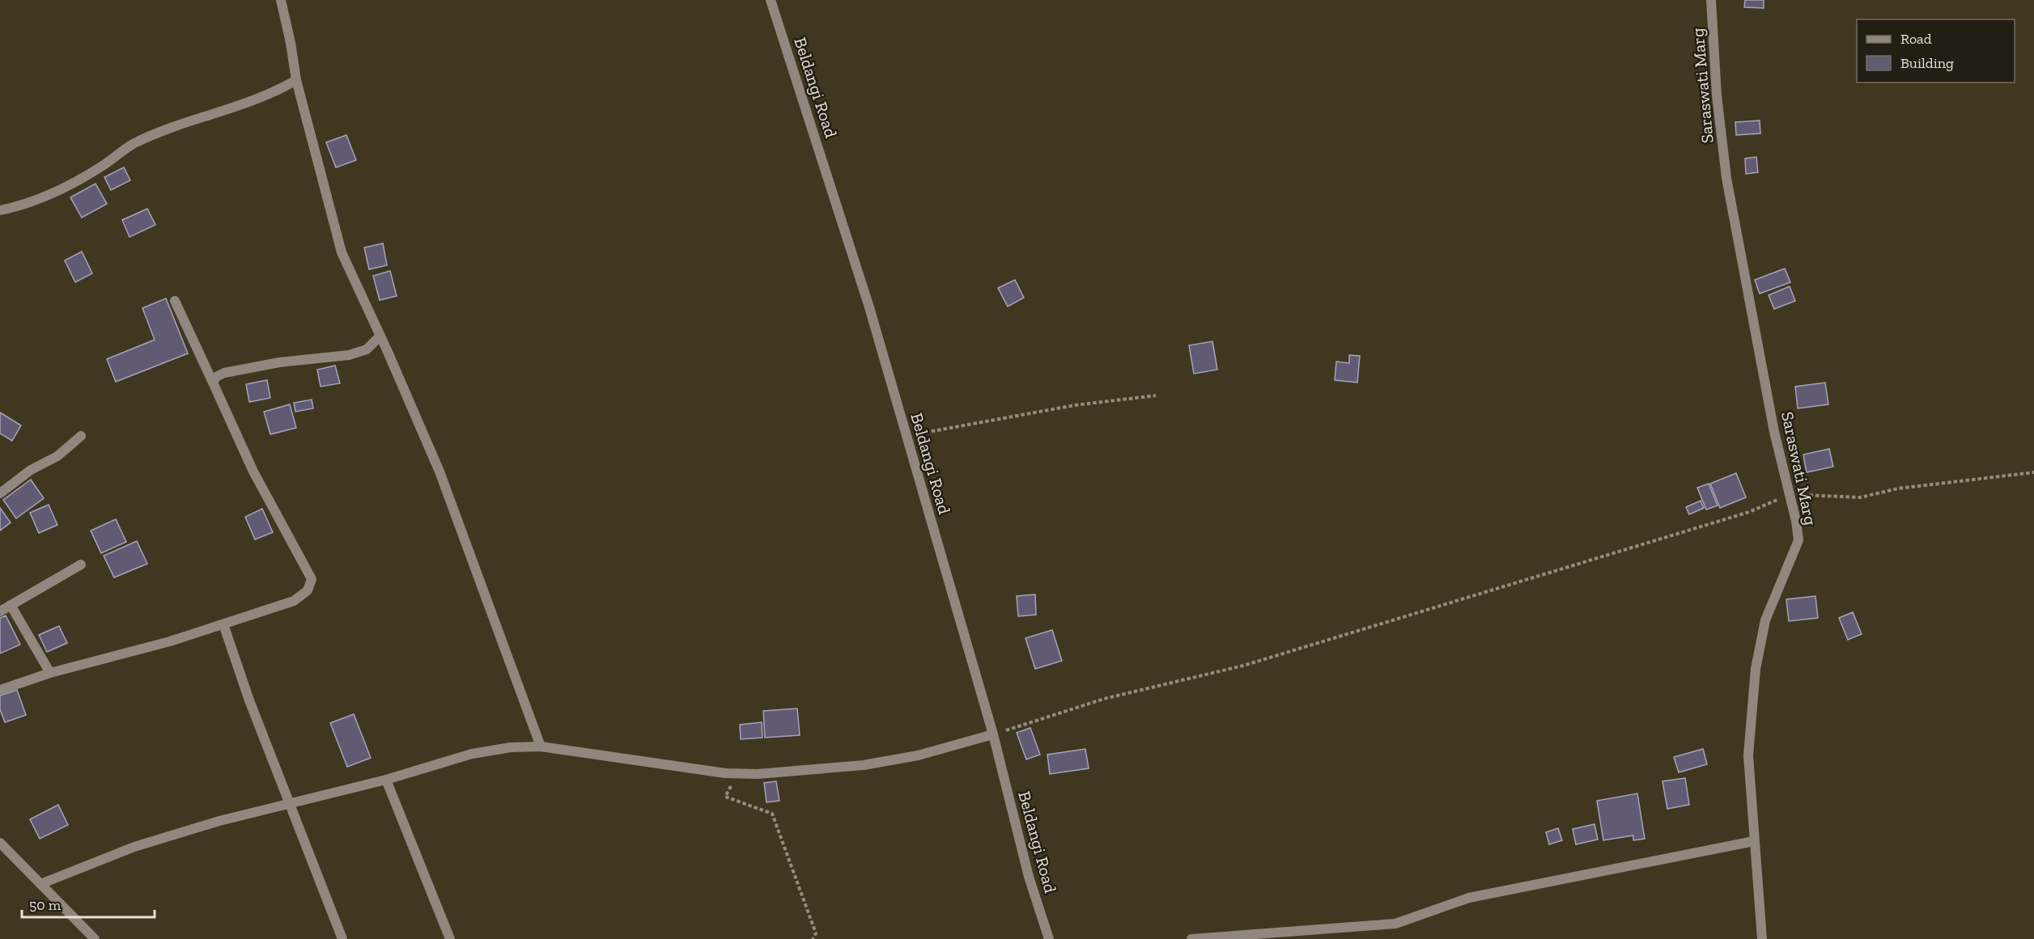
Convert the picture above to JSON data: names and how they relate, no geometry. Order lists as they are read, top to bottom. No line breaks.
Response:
{"streets":{"street":["Saraswati Marg","Beldangi Road"]},"legend":["Road","Building"],"scale_bar":"50 m"}
